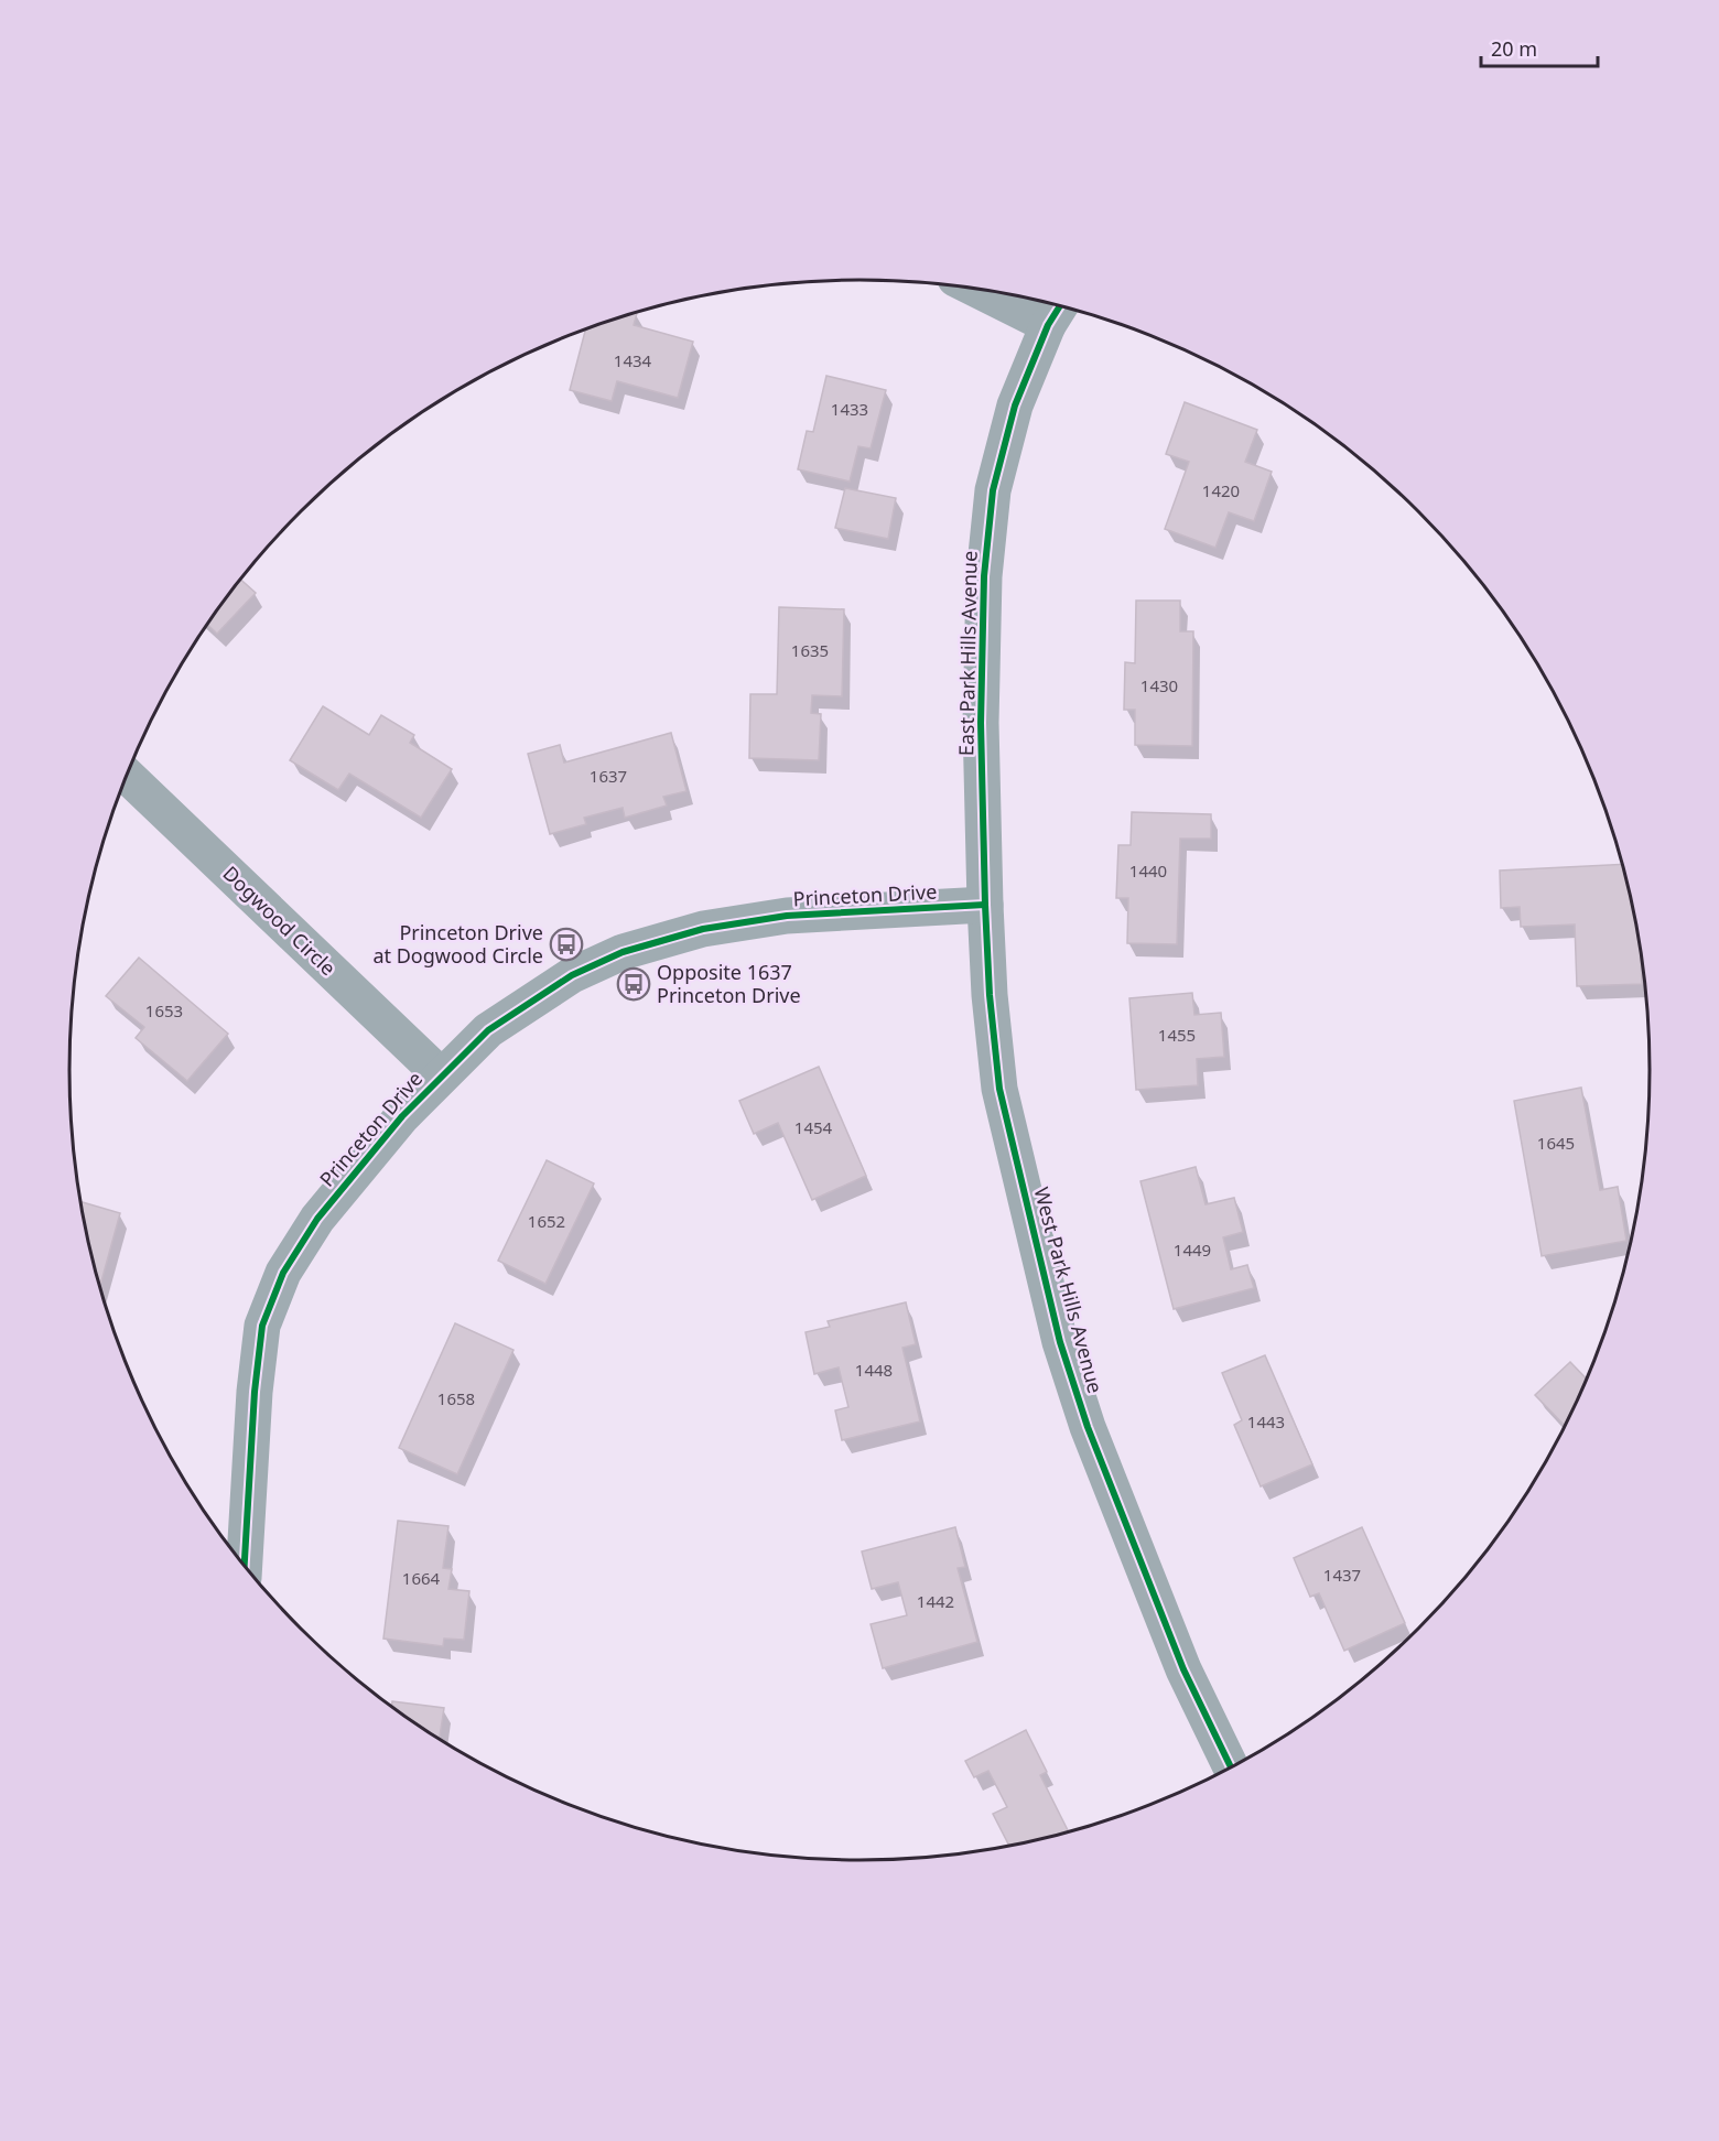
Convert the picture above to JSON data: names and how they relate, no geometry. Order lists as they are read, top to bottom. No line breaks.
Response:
{"streets":{"street":["East Park Hills Avenue","Princeton Drive","Dogwood Circle","West Park Hills Avenue"]},"crossings":[["East Park Hills Avenue","Princeton Drive"],["East Park Hills Avenue","West Park Hills Avenue"],["Princeton Drive","Dogwood Circle"],["Princeton Drive","West Park Hills Avenue"]],"places":{"bus stop":["Princeton Drive at Dogwood Circle","Opposite 1637 Princeton Drive"]},"house_numbers":["1434","1433","1420","1635","1430","1637","1440","1653","1455","1454","1645","1652","1449","1448","1658","1443","1437","1664","1442"],"scale_bar":"20 m"}
